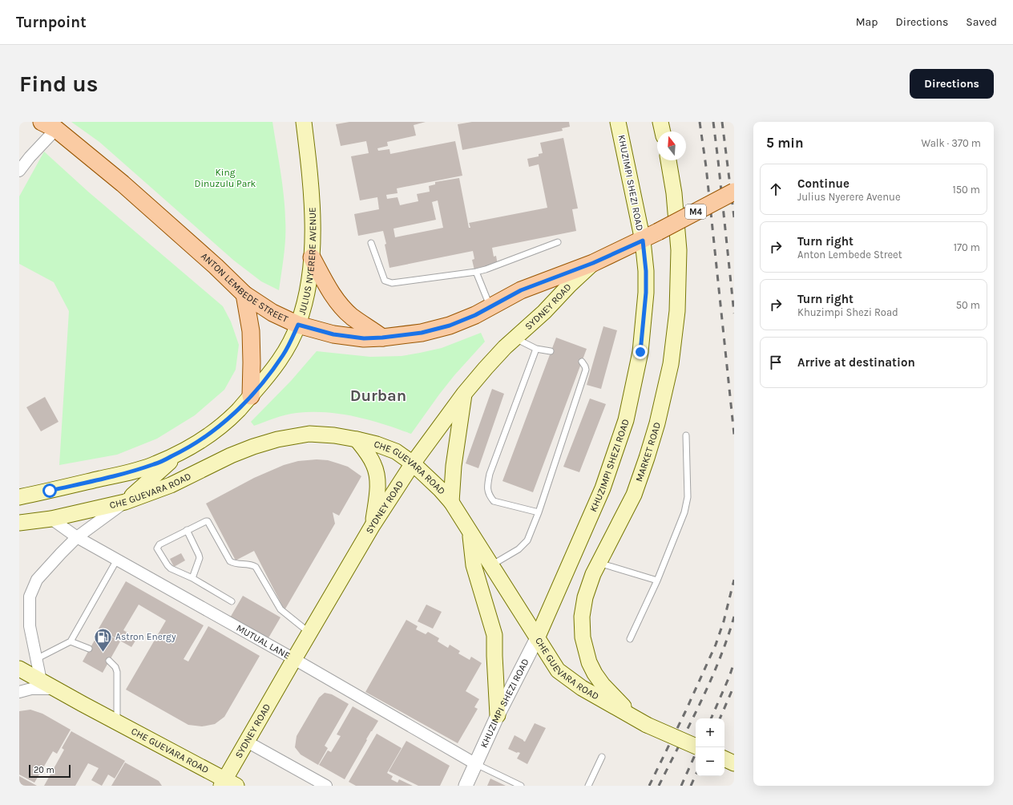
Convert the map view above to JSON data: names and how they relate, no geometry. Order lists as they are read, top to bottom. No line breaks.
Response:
{"streets":{"main road":["KHUZIMPI SHEZI ROAD","M4","JULIUS NYERERE AVENUE","ANTON LEMBEDE STREET","SYDNEY ROAD","MARKET ROAD","CHE GUEVARA ROAD"],"street":["MUTUAL LANE"]},"crossings":[["KHUZIMPI SHEZI ROAD","ANTON LEMBEDE STREET"],["KHUZIMPI SHEZI ROAD","CHE GUEVARA ROAD"],["KHUZIMPI SHEZI ROAD","MUTUAL LANE"],["JULIUS NYERERE AVENUE","ANTON LEMBEDE STREET"],["ANTON LEMBEDE STREET","SYDNEY ROAD"],["SYDNEY ROAD","CHE GUEVARA ROAD"],["SYDNEY ROAD","MUTUAL LANE"],["MARKET ROAD","CHE GUEVARA ROAD"],["CHE GUEVARA ROAD","MUTUAL LANE"]],"districts":["Durban"],"parks":["King Dinuzulu Park"],"places":{"fuel station":["Astron Energy"]},"scale_bar":"20 m","north":"top","page":{"header":"Turnpoint","nav":["Map","Directions","Saved"],"buttons":"Directions","title":"Find us","heading":["5 min","Walk · 370 m"],"list":[["Continue","Julius Nyerere Avenue","150 m"],["Turn right","Anton Lembede Street","170 m"],["Turn right","Khuzimpi Shezi Road","50 m"],"Arrive at destination"],"map_buttons":["+","−"],"scale":"20 m"}}
